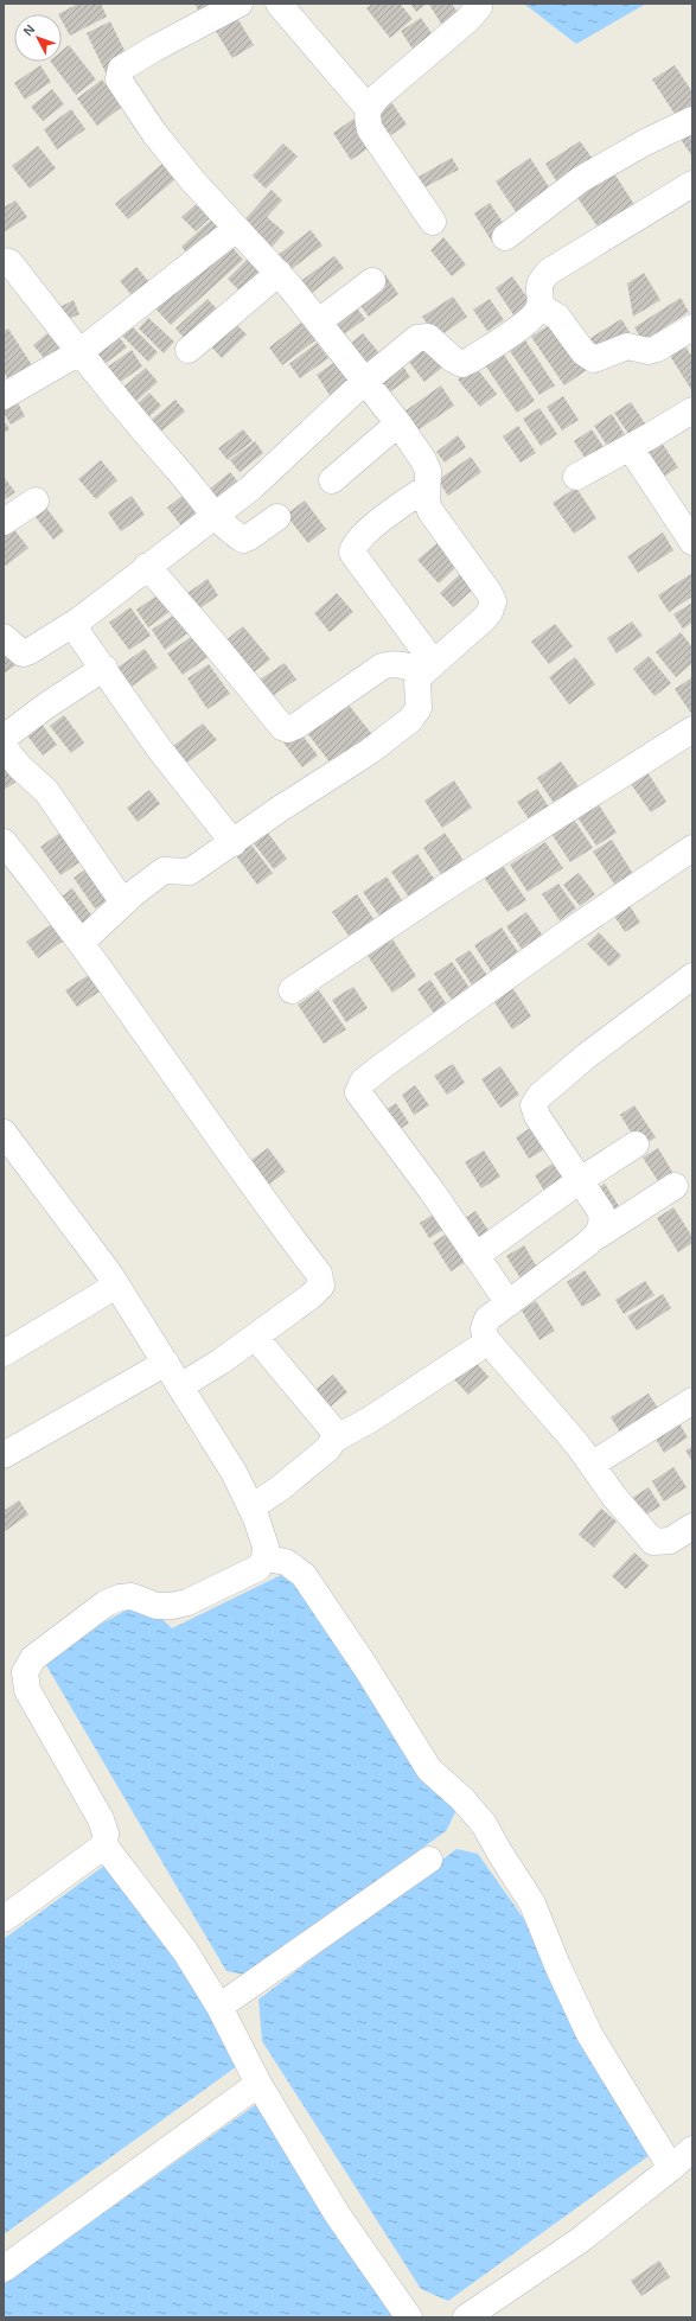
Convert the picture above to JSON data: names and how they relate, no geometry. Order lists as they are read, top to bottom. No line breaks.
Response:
{"north":"top left"}
